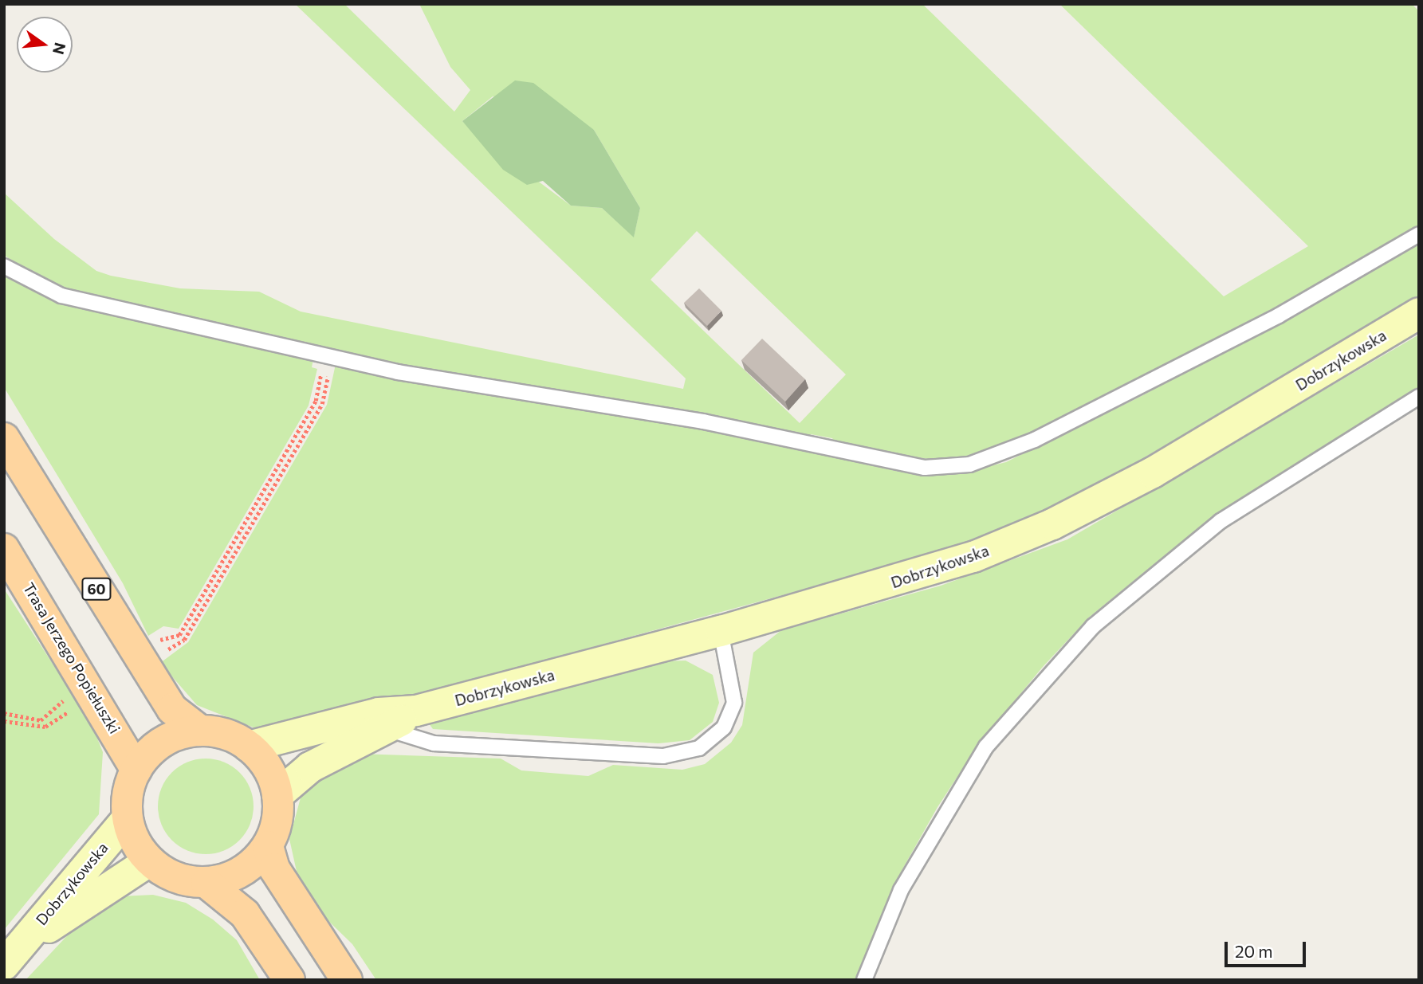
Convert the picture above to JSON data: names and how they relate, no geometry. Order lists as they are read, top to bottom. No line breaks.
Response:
{"streets":{"main road":["Dobrzykowska","60","Trasa Jerzego Popiełuszki"]},"crossings":[["Dobrzykowska","60"],["Dobrzykowska","Trasa Jerzego Popiełuszki"],["60","Trasa Jerzego Popiełuszki"]],"scale_bar":"20 m","north":"right"}
